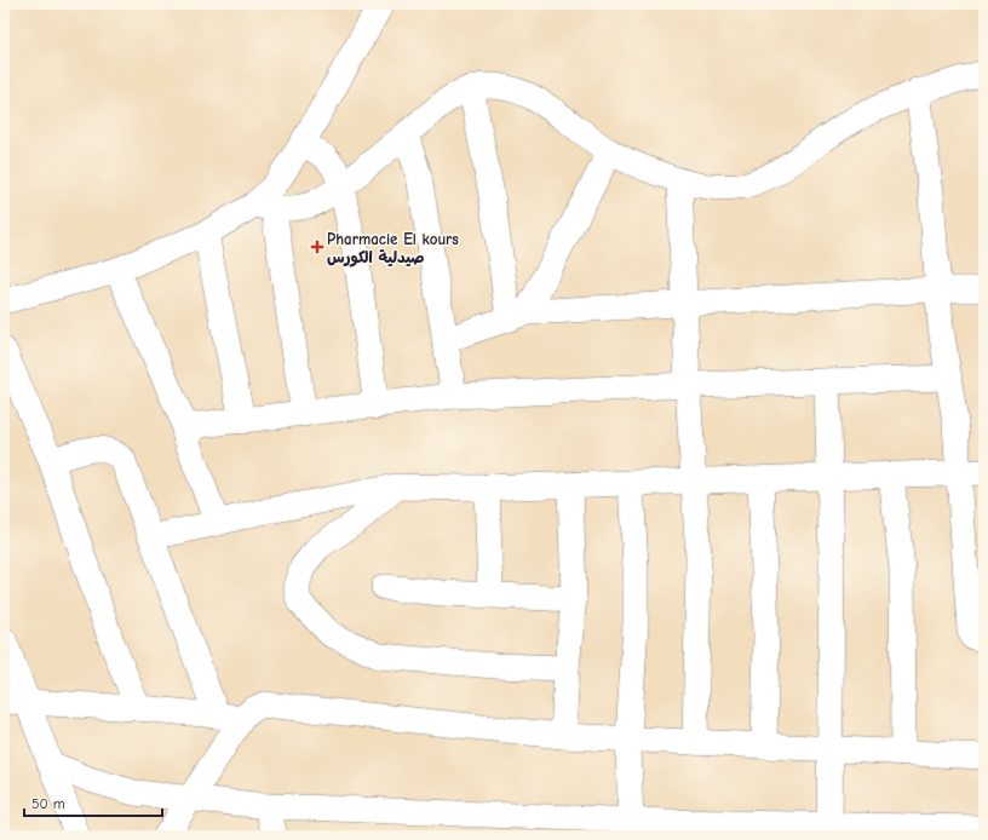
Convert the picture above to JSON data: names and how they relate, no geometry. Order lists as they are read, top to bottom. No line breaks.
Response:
{"places":{"health":["Pharmacie El kours صيدلية الكورس"]},"scale_bar":"50 m"}
